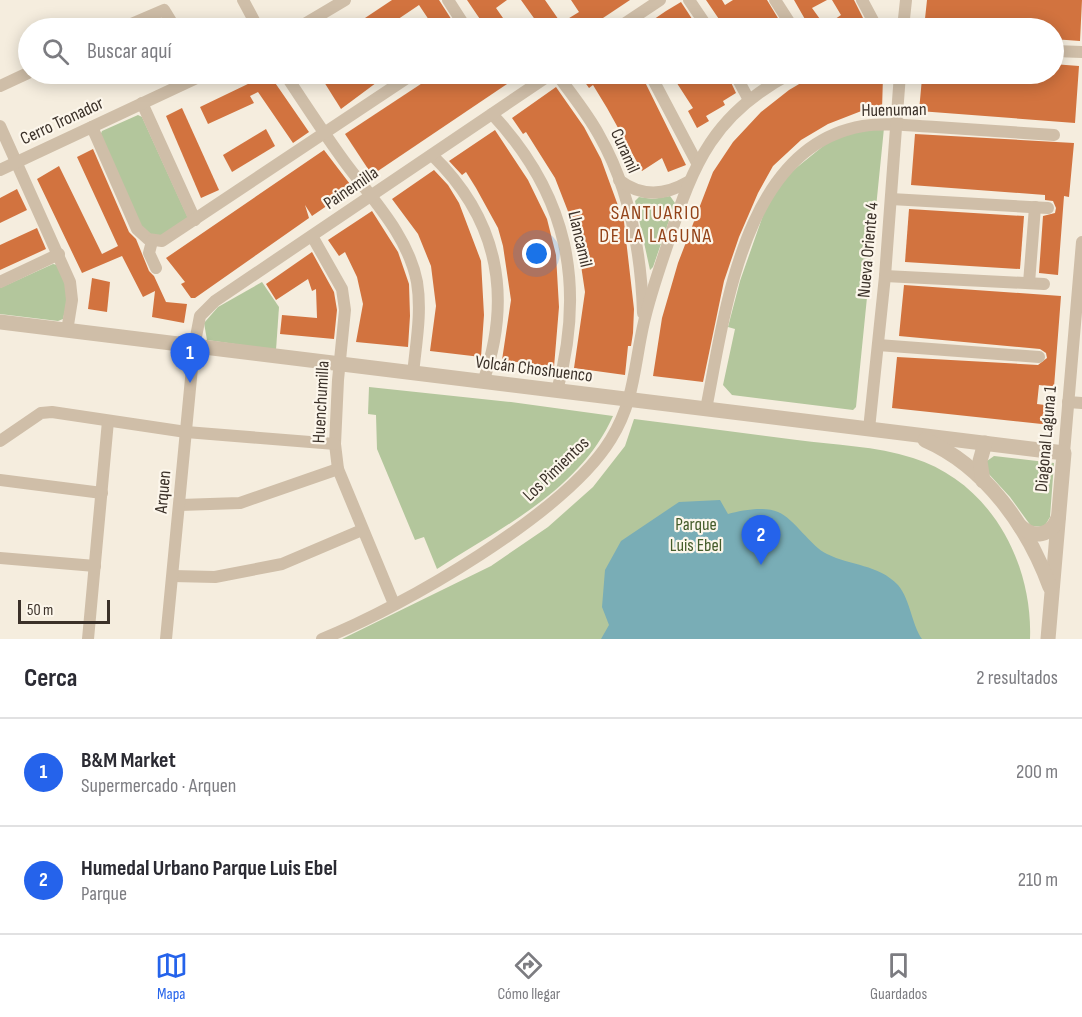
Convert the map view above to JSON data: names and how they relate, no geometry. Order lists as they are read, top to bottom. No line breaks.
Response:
{"streets":{"street":["Huenuman","Cerro Tronador","Curamil","Painemilla","Llancamil","Nueva Oriente 4","Volcán Choshuenco","Huenchumilla","Diagonal Laguna 1","Los Pimientos","Arquen"]},"crossings":[["Huenuman","Nueva Oriente 4"],["Huenuman","Volcán Choshuenco"],["Curamil","Los Pimientos"],["Painemilla","Llancamil"],["Painemilla","Volcán Choshuenco"],["Painemilla","Huenchumilla"],["Painemilla","Arquen"],["Llancamil","Volcán Choshuenco"],["Nueva Oriente 4","Volcán Choshuenco"],["Volcán Choshuenco","Huenchumilla"],["Volcán Choshuenco","Diagonal Laguna 1"],["Volcán Choshuenco","Los Pimientos"],["Volcán Choshuenco","Arquen"],["Huenchumilla","Los Pimientos"]],"districts":["SANTUARIO DE LA LAGUNA"],"parks":["Parque Luis Ebel"],"scale_bar":"50 m","page":{"search":"Buscar aquí","pins":["1","2"],"scale":"50 m","heading":["Cerca","2 resultados"],"list":[{"mark":"1","name":"B&M Market","note":"Supermercado · Arquen","value":"200 m"},{"mark":"2","name":"Humedal Urbano Parque Luis Ebel","note":"Parque","value":"210 m"}],"nav":["Mapa","Cómo llegar","Guardados"]}}
